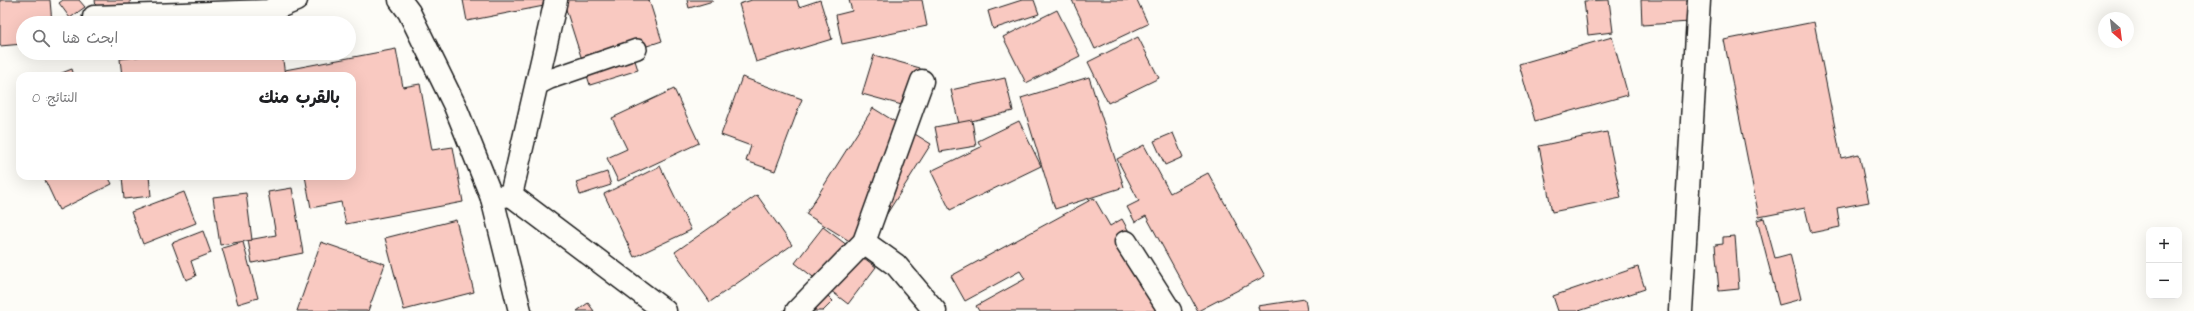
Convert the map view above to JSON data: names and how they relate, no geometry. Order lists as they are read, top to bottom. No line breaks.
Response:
{"north":"bottom right","page":{"search":"ابحث هنا","heading":["بالقرب منك","النتائج: 0"],"map_buttons":["+","−"]}}
